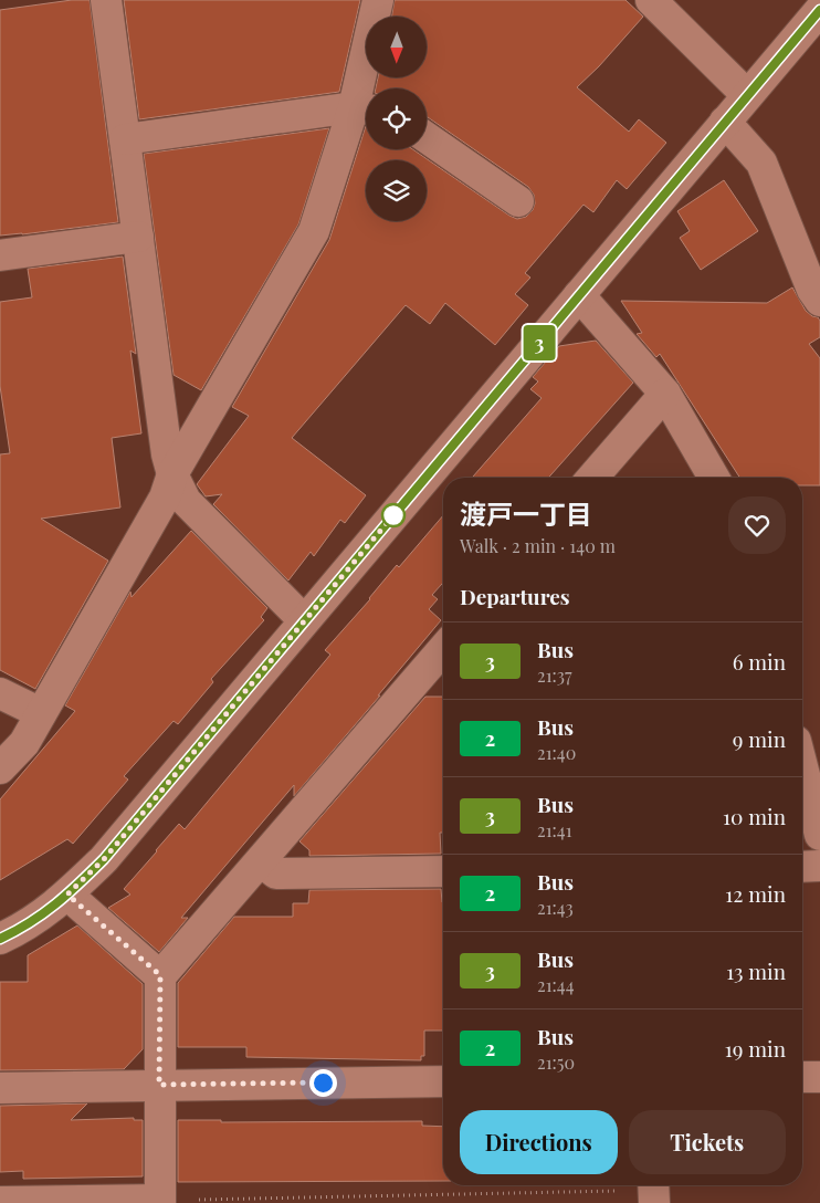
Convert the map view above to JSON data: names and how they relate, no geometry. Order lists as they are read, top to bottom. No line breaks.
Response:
{"lines":["bus line 3"],"north":"bottom","page":{"on_map":"3","heading":[["渡戸一丁目","Walk · 2 min · 140 m"],"Departures"],"list":[{"mark":"3","name":"Bus","note":"21:37","value":"6 min"},{"mark":"2","name":"Bus","note":"21:40","value":"9 min"},{"mark":"3","name":"Bus","note":"21:41","value":"10 min"},{"mark":"2","name":"Bus","note":"21:43","value":"12 min"},{"mark":"3","name":"Bus","note":"21:44","value":"13 min"},{"mark":"2","name":"Bus","note":"21:50","value":"19 min"}],"buttons":["Directions","Tickets"]}}
